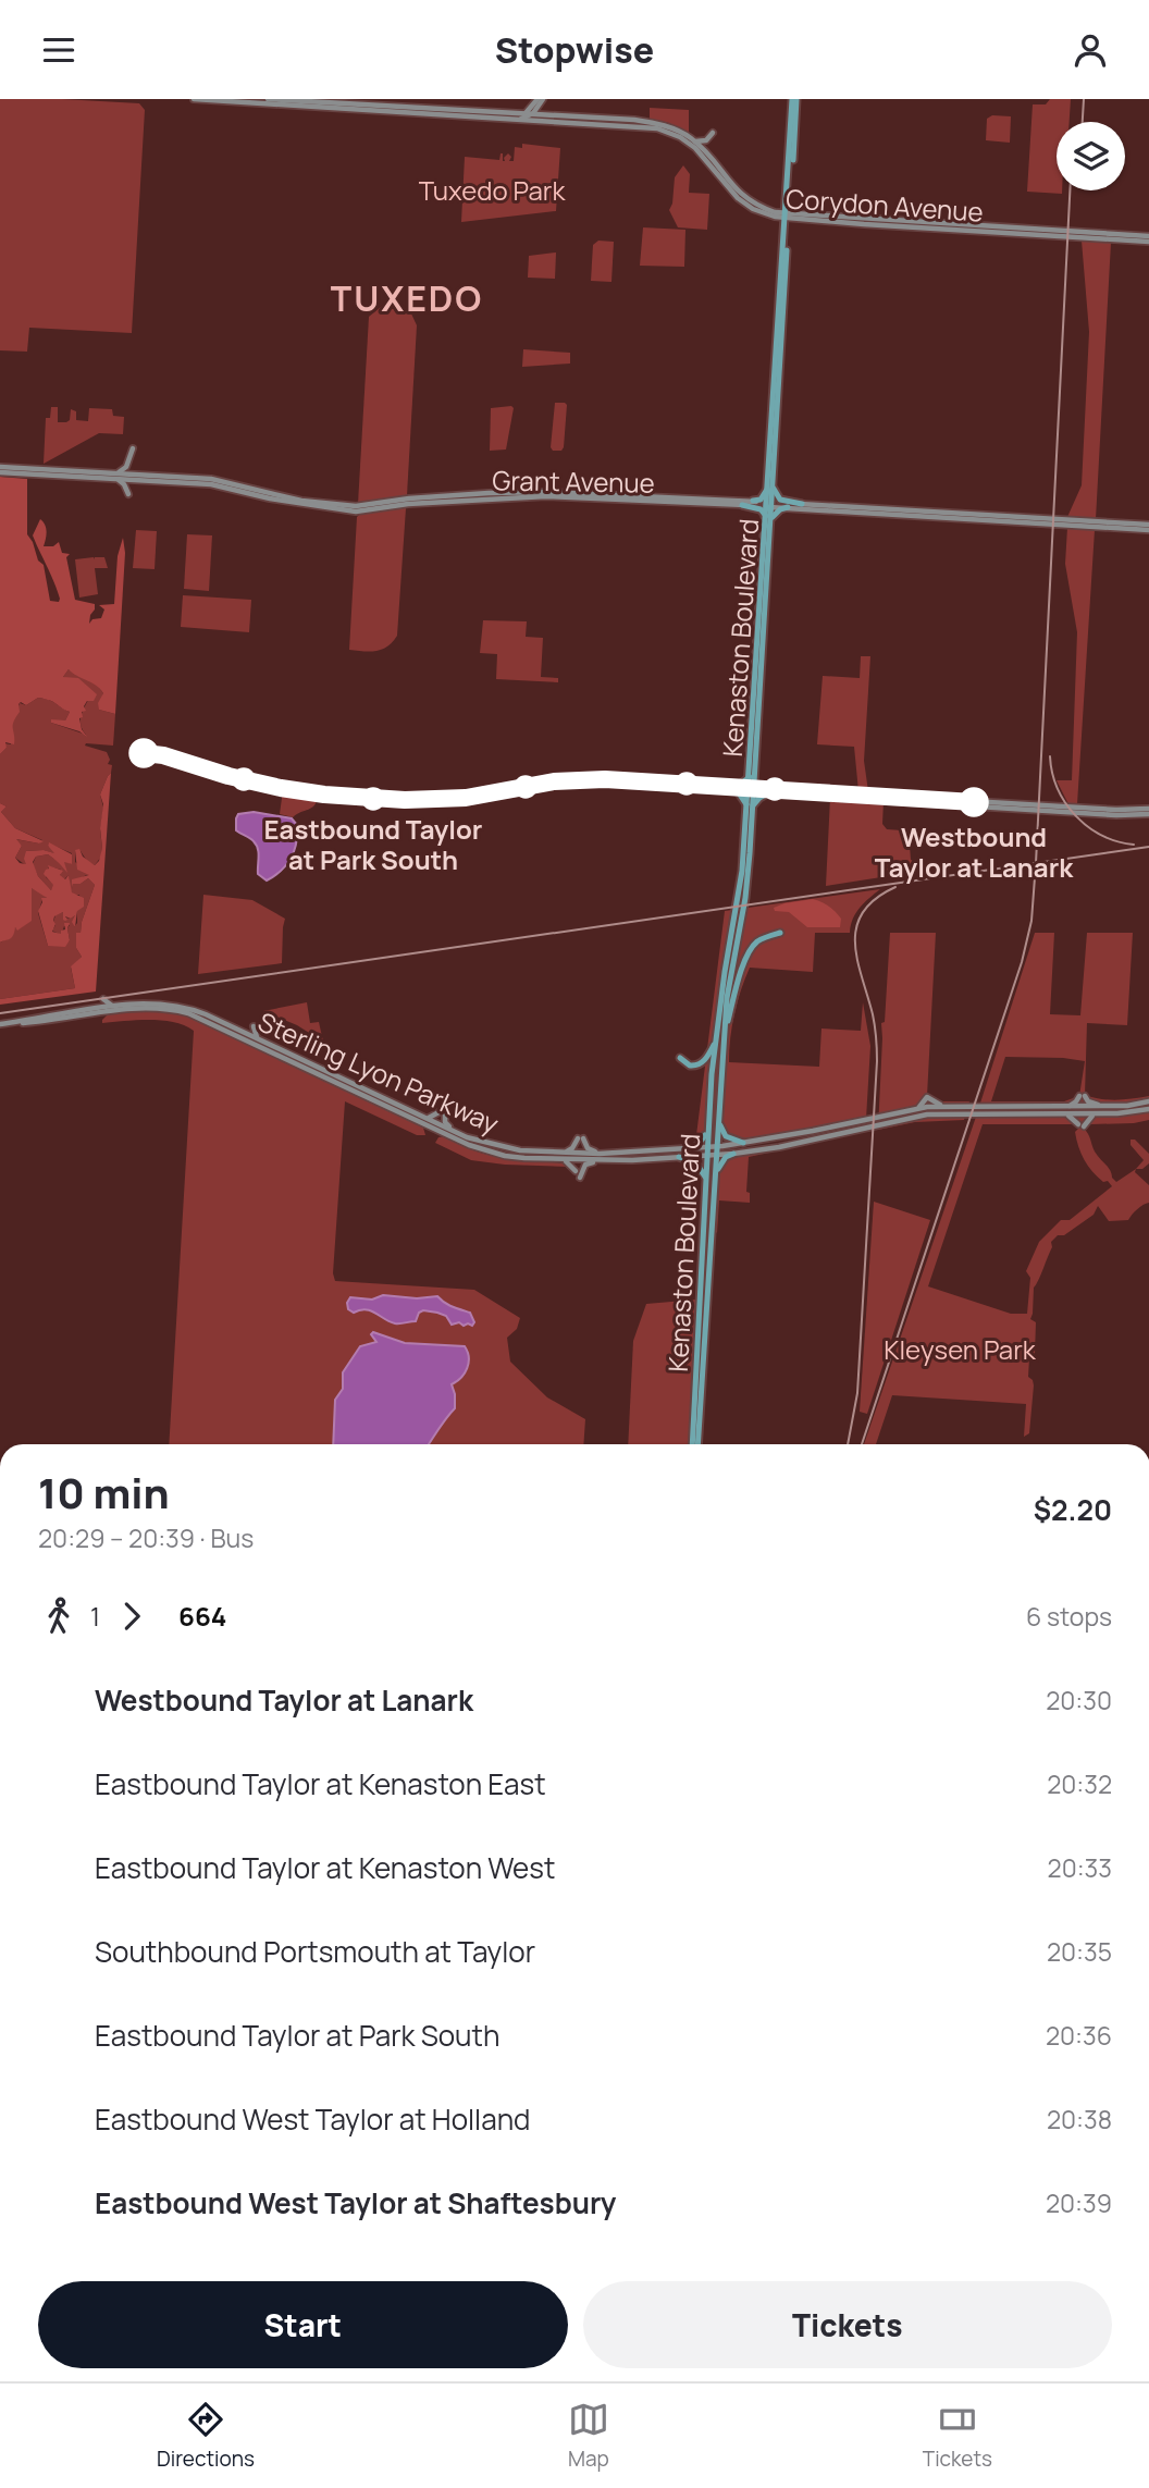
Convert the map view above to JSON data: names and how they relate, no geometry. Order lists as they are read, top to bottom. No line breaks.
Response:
{"streets":{"main road":["Corydon Avenue","Grant Avenue","Kenaston Boulevard","Sterling Lyon Parkway"]},"crossings":[["Corydon Avenue","Kenaston Boulevard"],["Grant Avenue","Kenaston Boulevard"],["Kenaston Boulevard","Sterling Lyon Parkway"]],"districts":["TUXEDO"],"parks":["Tuxedo Park","Kleysen Park"],"places":["Eastbound Taylor at Park South","Westbound Taylor at Lanark"],"lines":["bus line 664"],"page":{"header":"Stopwise","heading":["10 min","20:29 – 20:39 · Bus","$2.20"],"legs":["1","664","6 stops"],"list":[{"name":"Westbound Taylor at Lanark","value":"20:30"},{"name":"Eastbound Taylor at Kenaston East","value":"20:32"},{"name":"Eastbound Taylor at Kenaston West","value":"20:33"},{"name":"Southbound Portsmouth at Taylor","value":"20:35"},{"name":"Eastbound Taylor at Park South","value":"20:36"},{"name":"Eastbound West Taylor at Holland","value":"20:38"},{"name":"Eastbound West Taylor at Shaftesbury","value":"20:39"}],"buttons":["Start","Tickets"],"tabs":["Directions","Map","Tickets"]}}
